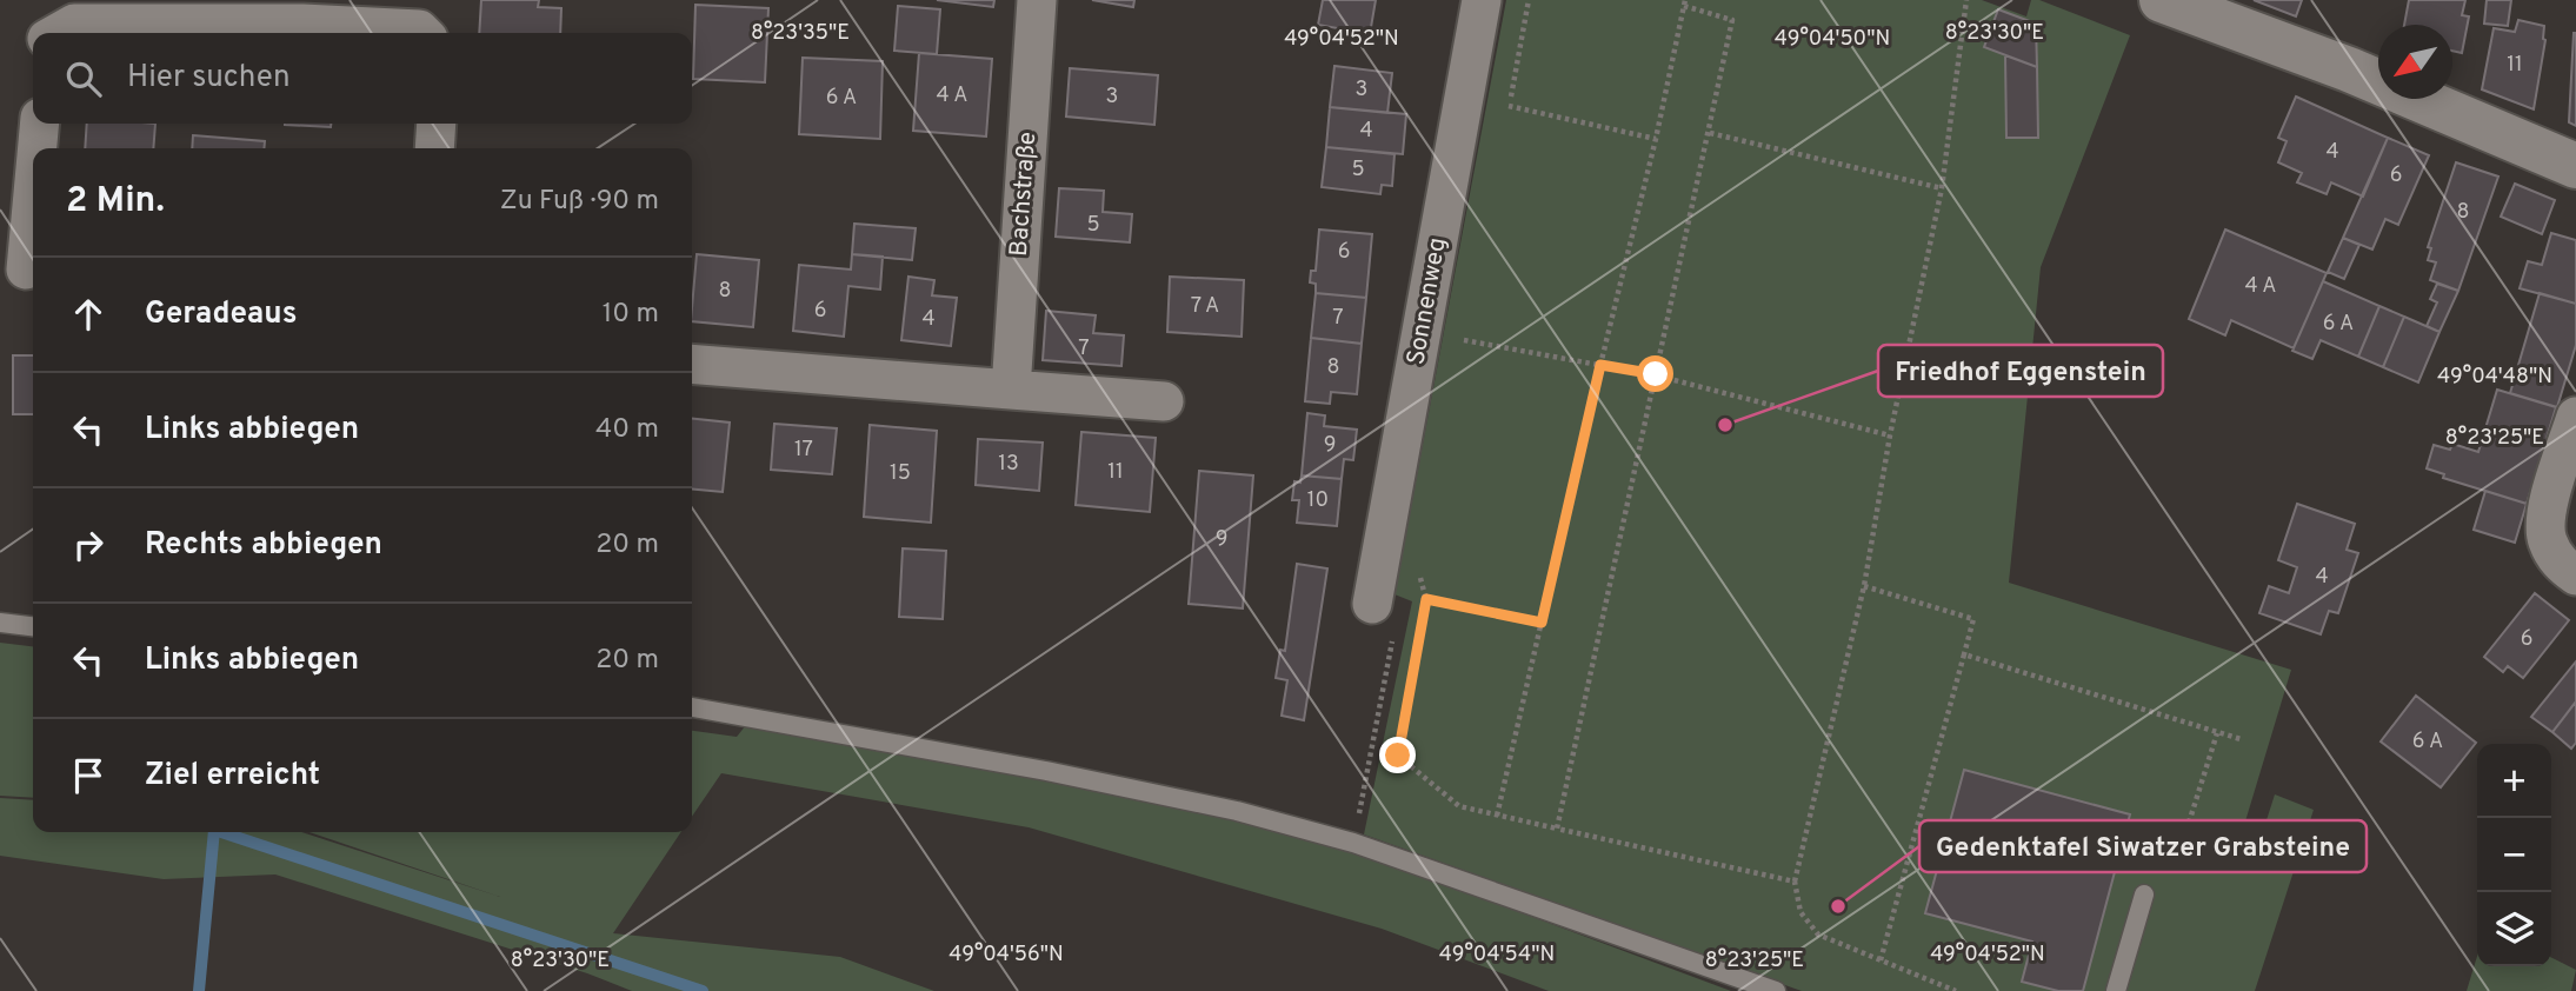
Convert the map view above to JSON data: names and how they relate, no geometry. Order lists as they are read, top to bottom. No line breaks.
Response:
{"streets":{"street":["Bachstraße","Sonnenweg"]},"places":["Friedhof Eggenstein","Gedenktafel Siwatzer Grabsteine"],"house_numbers":["11","3","4 A","3","6 A","4","4","5","6","8","5","6","4 A","8","7 A","6","7","4","6 A","7","8","9","17","13","11","15","10","9","4","6","6 A"],"north":"bottom left","page":{"search":"Hier suchen","heading":["2 Min.","Zu Fuß · 90 m"],"list":[["Geradeaus","10 m"],["Links abbiegen","40 m"],["Rechts abbiegen","20 m"],["Links abbiegen","20 m"],"Ziel erreicht"],"map_buttons":["+","−"]},"coordinates":["8°23'35\"E","8°23'30\"E","49°04'52\"N","49°04'50\"N","49°04'48\"N","8°23'25\"E","49°04'56\"N","49°04'54\"N"]}
